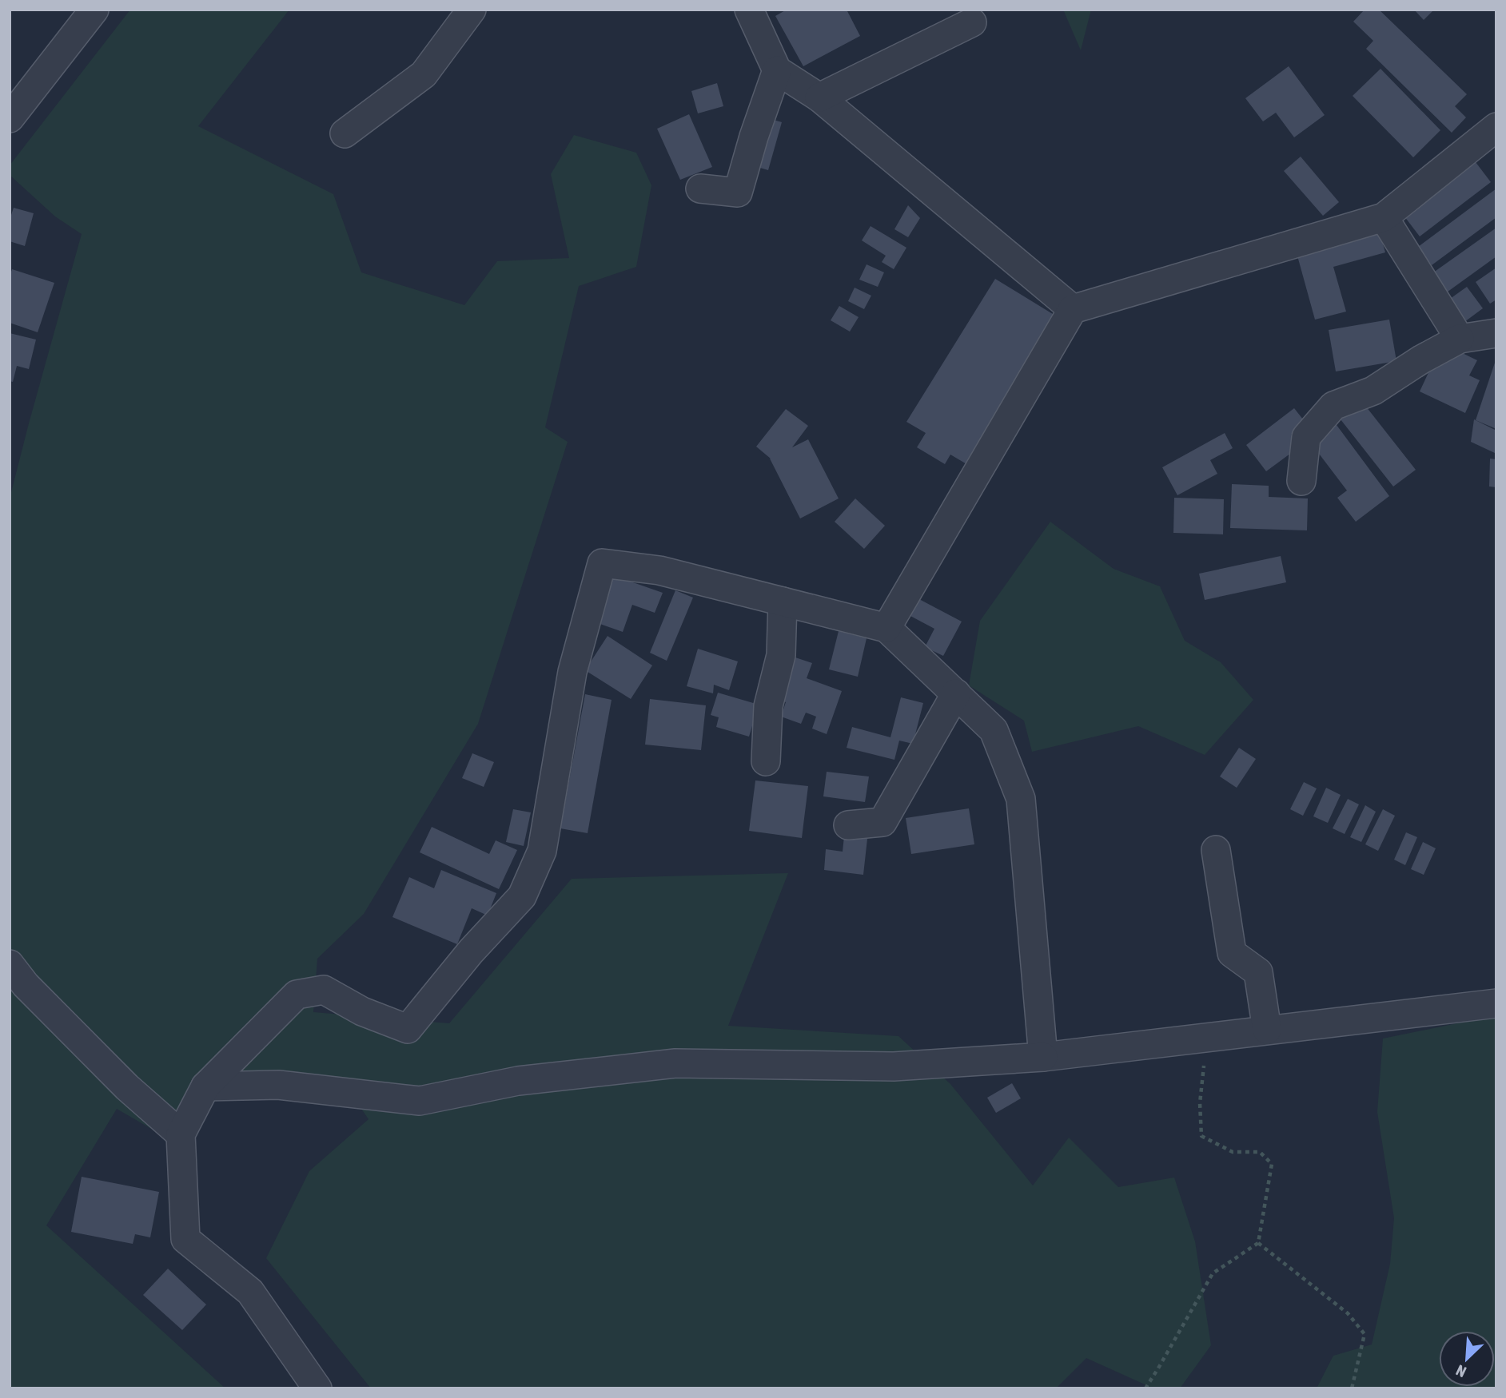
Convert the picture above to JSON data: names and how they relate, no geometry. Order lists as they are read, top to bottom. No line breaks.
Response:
{"north":"bottom left"}
